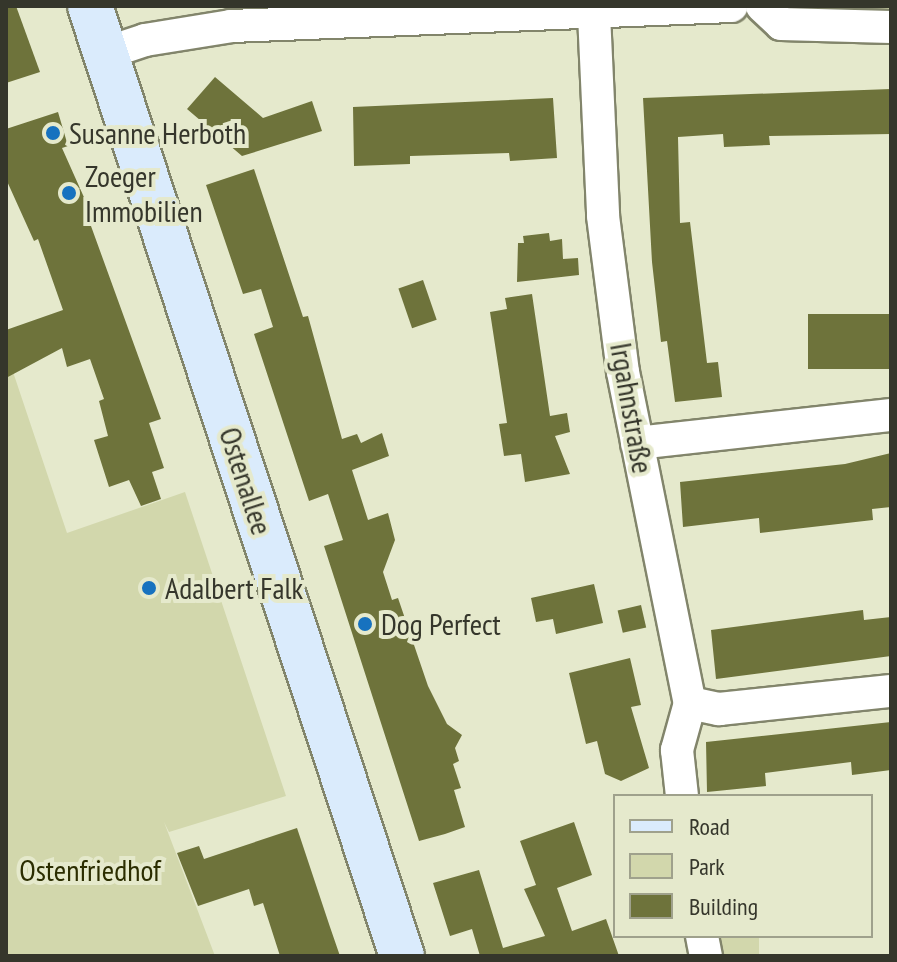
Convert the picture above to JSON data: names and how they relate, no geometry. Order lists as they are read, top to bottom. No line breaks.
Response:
{"streets":{"main road":["Ostenallee"],"street":["Irgahnstraße"]},"parks":["Ostenfriedhof"],"places":["Susanne Herboth","Zoeger Immobilien","Adalbert Falk","Dog Perfect"],"legend":["Road","Park","Building"]}
